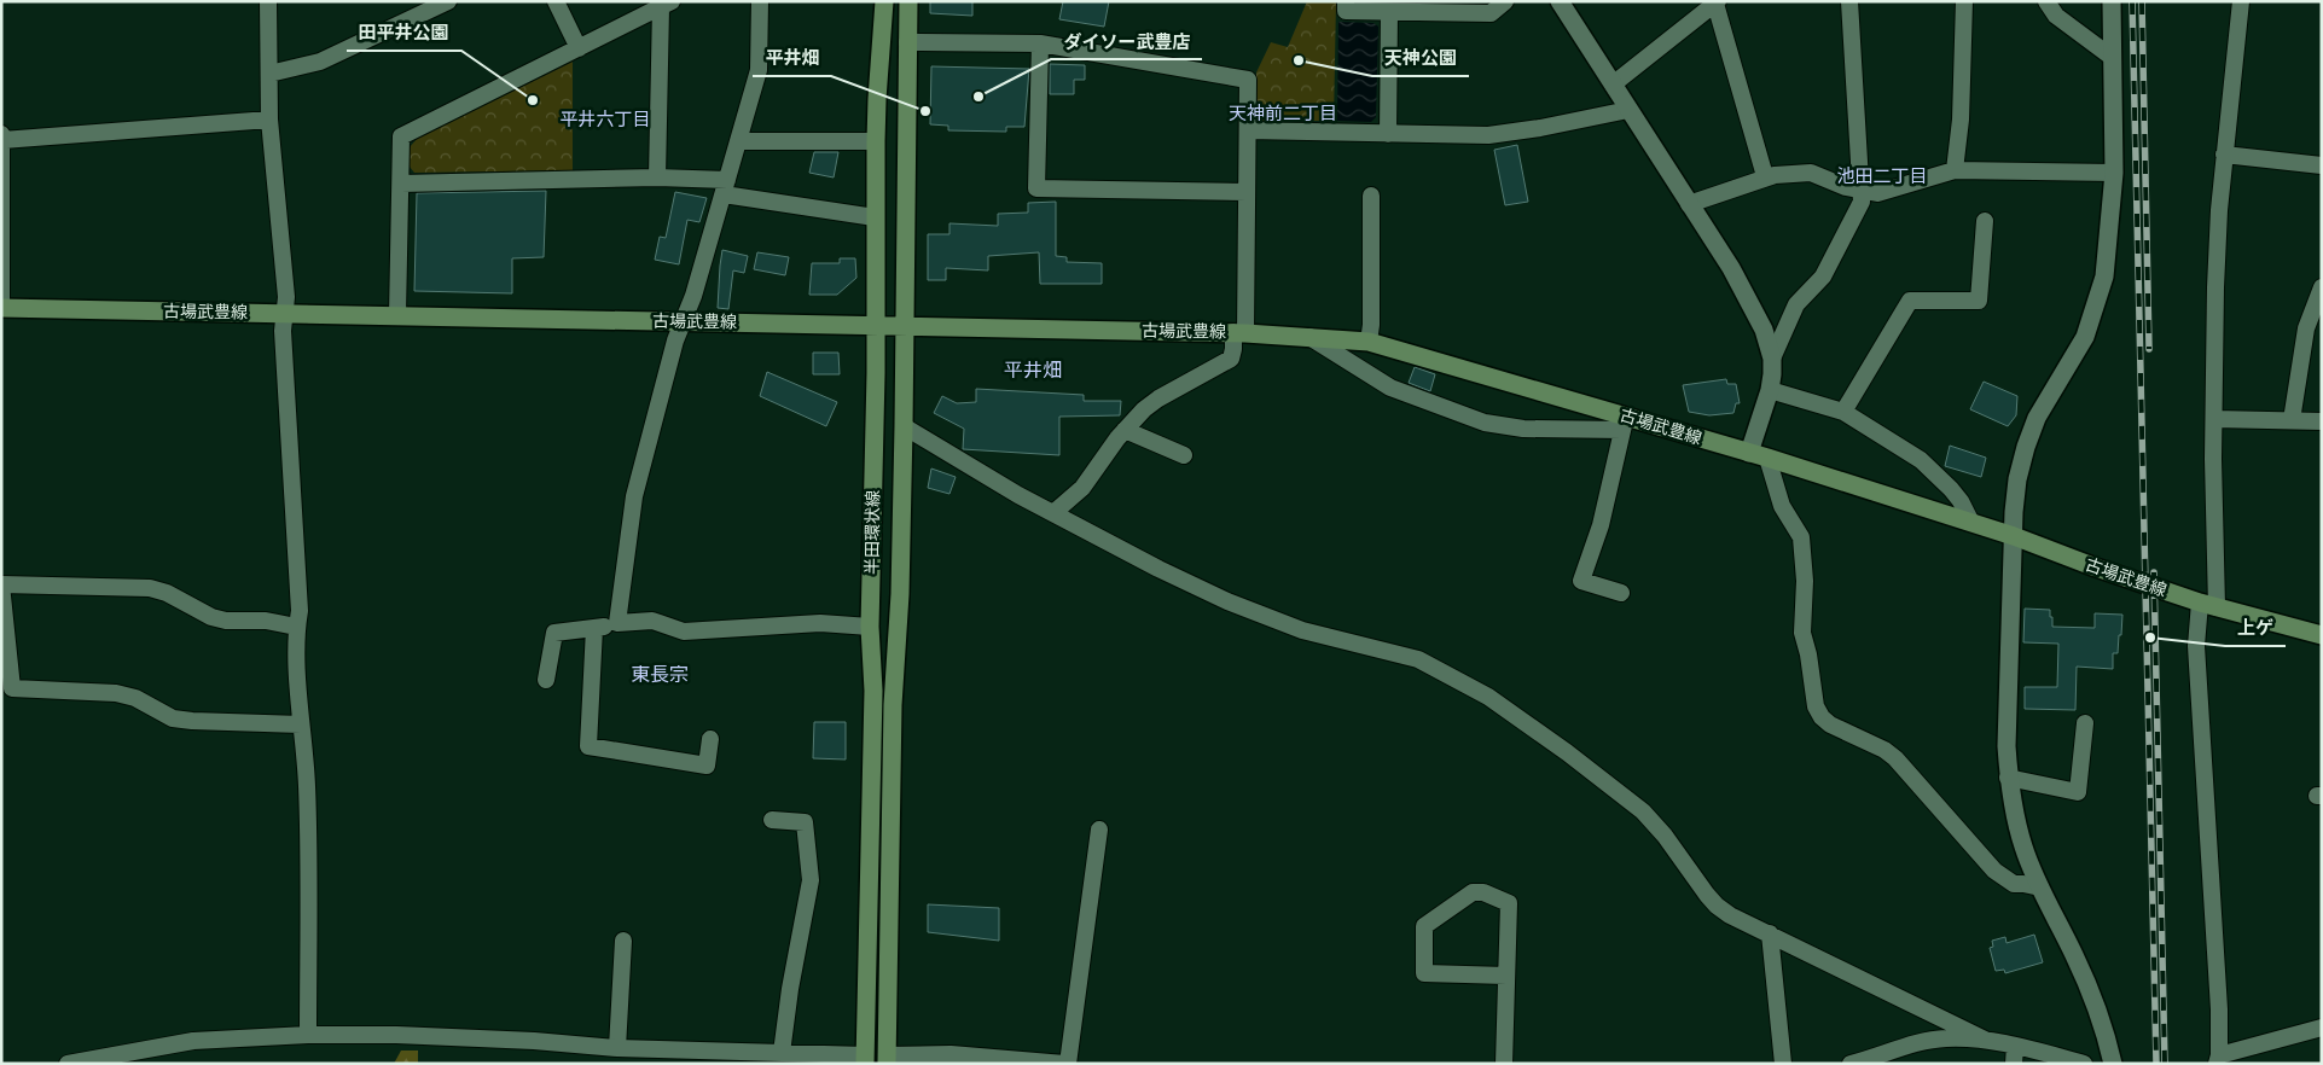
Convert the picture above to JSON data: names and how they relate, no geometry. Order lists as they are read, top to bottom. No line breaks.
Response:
{"streets":{"main road":["古場武豊線","半田環状線"]},"crossings":[["古場武豊線","半田環状線"]],"districts":["天神前二丁目","平井六丁目","池田二丁目","平井畑","東長宗"],"places":["天神公園","ダイソー武豊店","田平井公園","平井畑","上ゲ"]}
